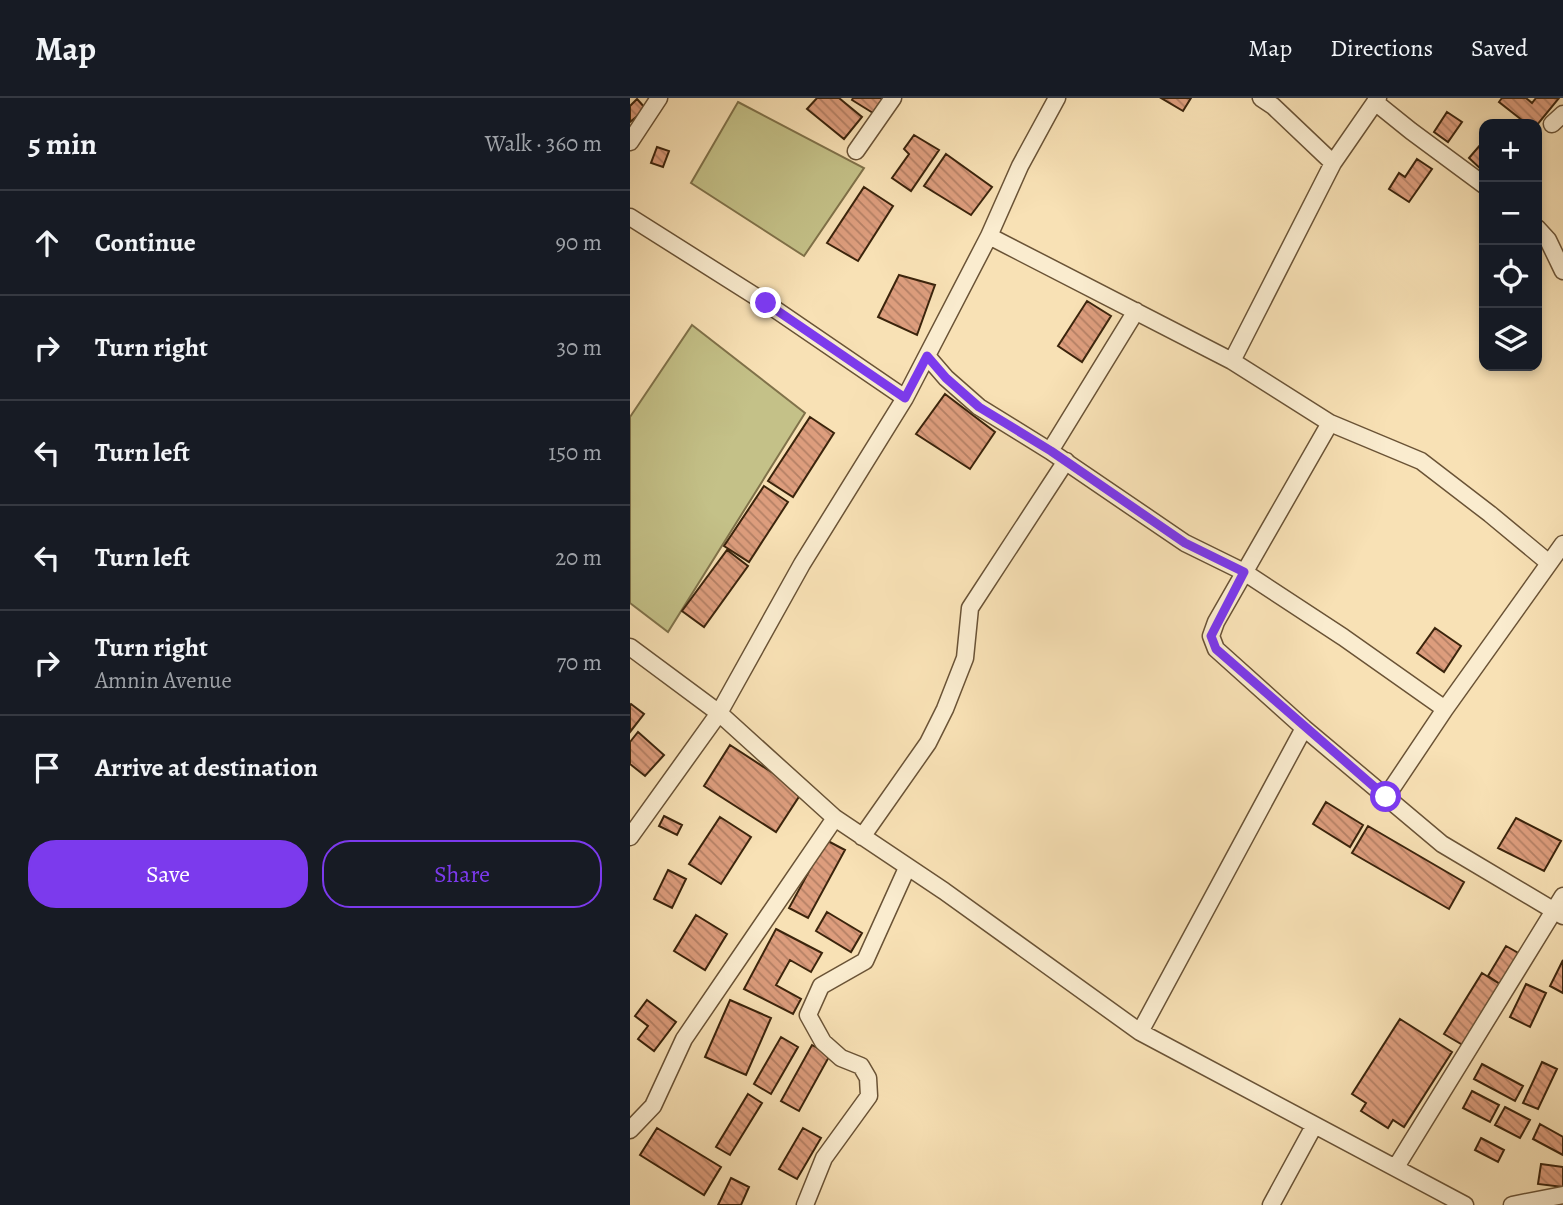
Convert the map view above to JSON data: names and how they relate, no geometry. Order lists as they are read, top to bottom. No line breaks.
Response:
{"page":{"header":"Map","nav":["Map","Directions","Saved"],"heading":["5 min","Walk · 360 m"],"map_buttons":["+","−"],"list":[["Continue","90 m"],["Turn right","30 m"],["Turn left","150 m"],["Turn left","20 m"],["Turn right","Amnin Avenue","70 m"],"Arrive at destination"],"buttons":["Save","Share"]}}
